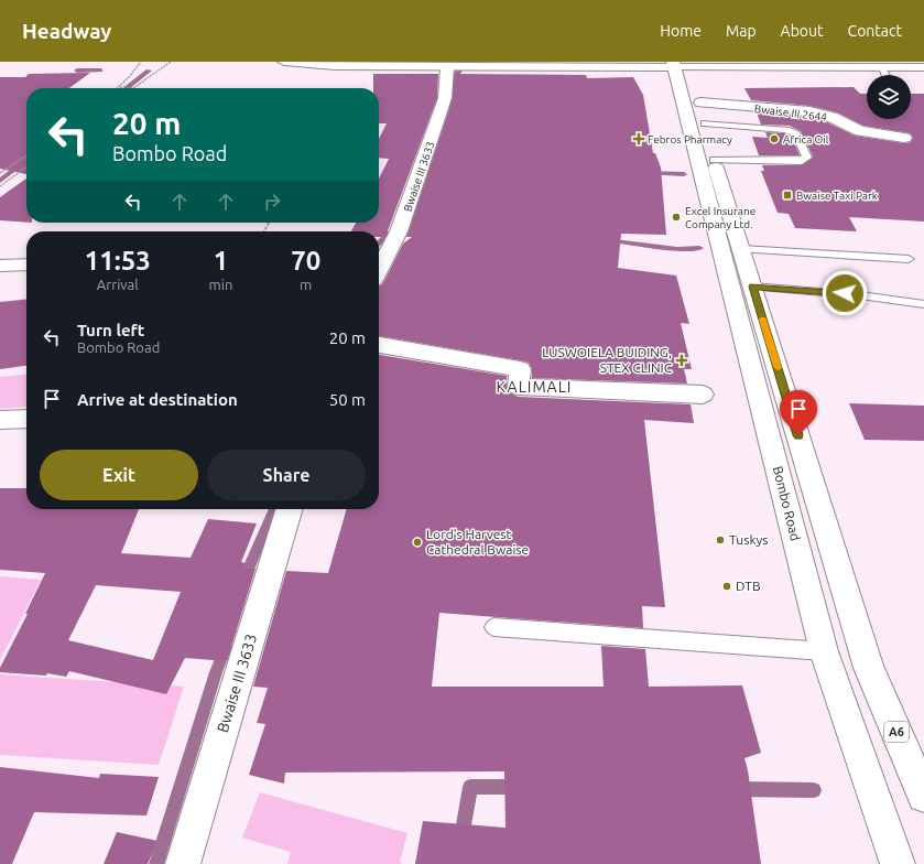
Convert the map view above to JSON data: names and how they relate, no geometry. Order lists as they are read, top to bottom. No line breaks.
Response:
{"streets":{"main road":["Bwaise III 2644","Bwaise III 3633","Bombo Road","A6"]},"districts":["KALIMALI"],"places":{"health":["Febros Pharmacy","LUSWOIELA BUIDING, STEX CLINIC"],"other":["Africa Oil","Excel Insurane Company Ltd.","Tuskys","Lord's Harvest Cathedral Bwaise","DTB"],"transit":["Bwaise Taxi Park"]},"page":{"header":"Headway","nav":["Home","Map","About","Contact"],"turn":["20 m","Bombo Road"],"eta":["11:53","Arrival","1","min","70","m"],"list":[{"name":"Turn left","note":"Bombo Road","value":"20 m"},{"name":"Arrive at destination","value":"50 m"}],"buttons":["Exit","Share"]}}
